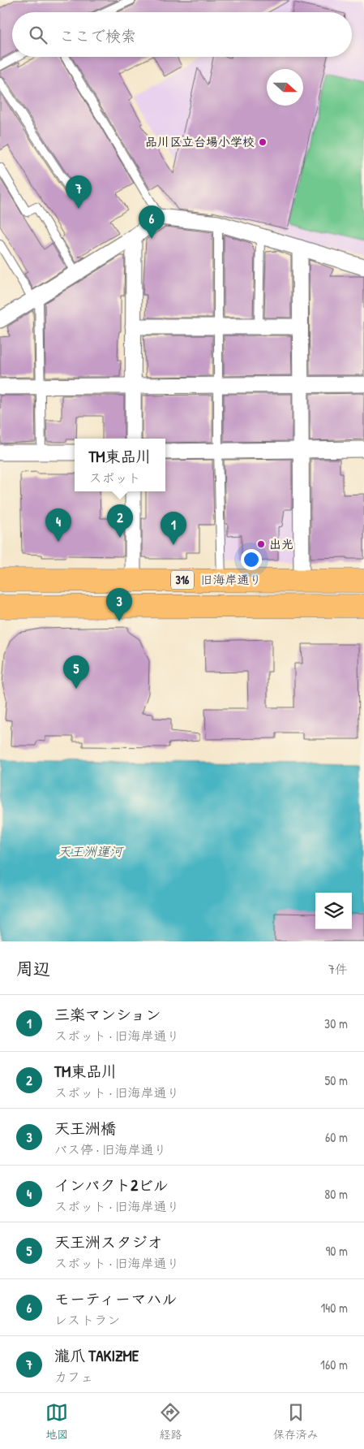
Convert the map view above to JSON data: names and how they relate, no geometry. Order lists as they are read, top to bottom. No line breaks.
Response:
{"streets":{"main road":["316","旧海岸通り"]},"water":["天王洲運河"],"places":["品川区立台場小学校","出光"],"north":"right","page":{"search":"ここで検索","pins":["7","6","2","4","1","3","5"],"popup":["TM東品川","スポット"],"heading":["周辺","7件"],"list":[{"mark":"1","name":"三楽マンション","note":"スポット · 旧海岸通り","value":"30 m"},{"mark":"2","name":"TM東品川","note":"スポット · 旧海岸通り","value":"50 m"},{"mark":"3","name":"天王洲橋","note":"バス停 · 旧海岸通り","value":"60 m"},{"mark":"4","name":"インパクト2ビル","note":"スポット · 旧海岸通り","value":"80 m"},{"mark":"5","name":"天王洲スタジオ","note":"スポット · 旧海岸通り","value":"90 m"},{"mark":"6","name":"モーティーマハル","note":"レストラン","value":"140 m"},{"mark":"7","name":"瀧爪 TAKIZME","note":"カフェ","value":"160 m"}],"nav":["地図","経路","保存済み"]}}
